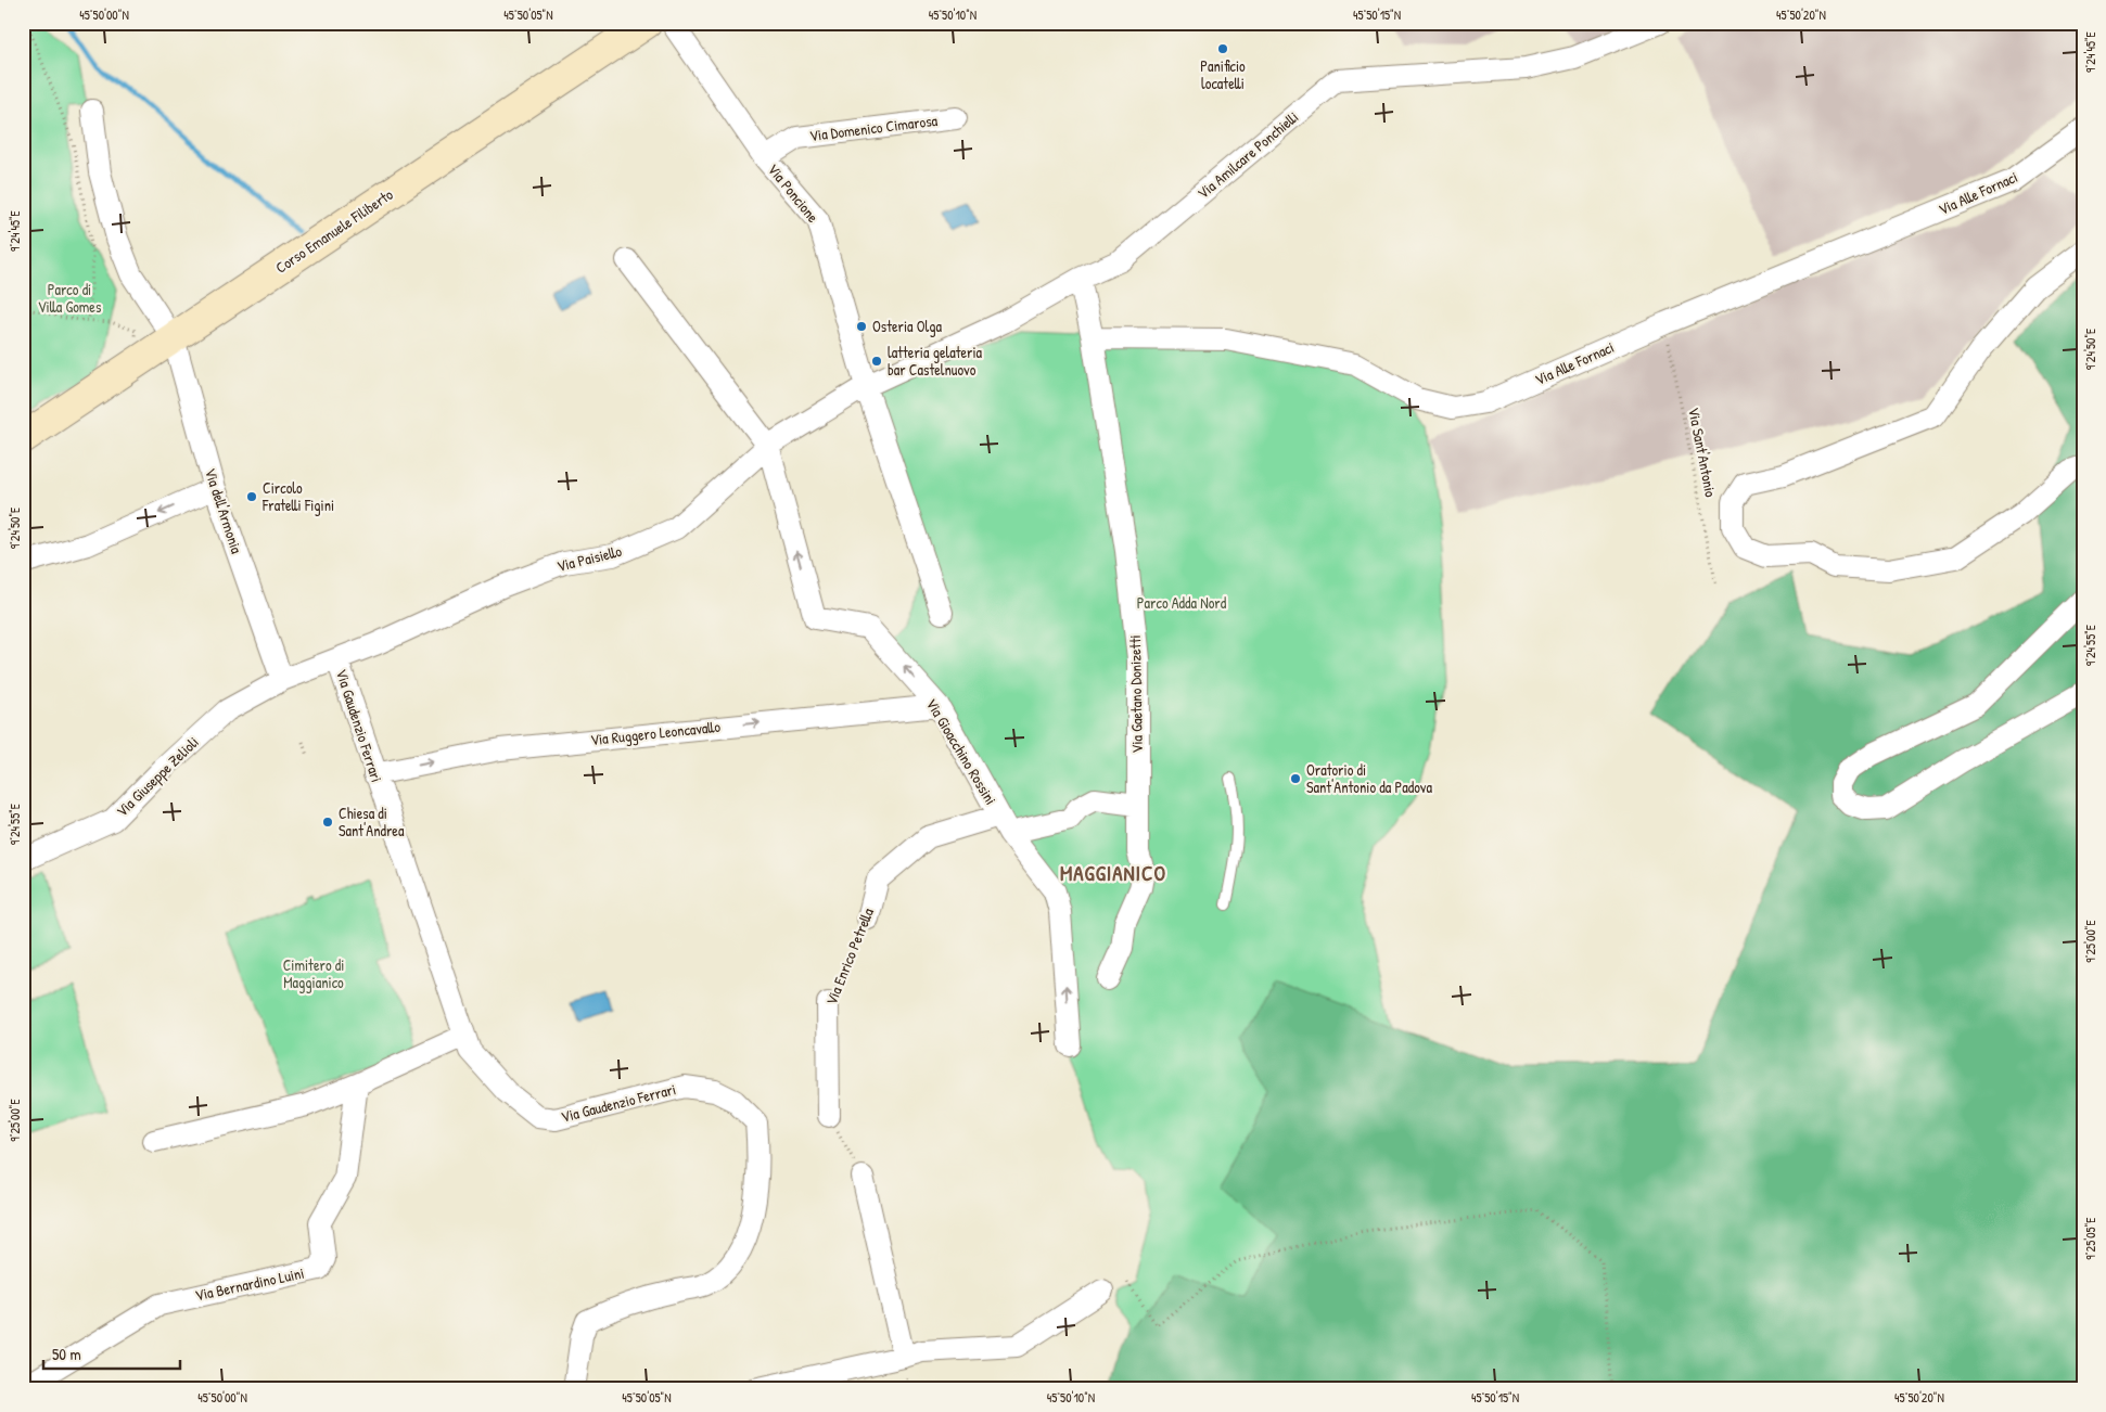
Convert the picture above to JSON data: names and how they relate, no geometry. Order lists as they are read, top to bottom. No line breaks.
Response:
{"streets":{"main road":["Corso Emanuele Filiberto"],"street":["Via Domenico Cimarosa","Via Amilcare Ponchielli","Via Poncione","Via Alle Fornaci","Via dell'Armonia","Via Paisiello","Via Gaetano Donizetti","Via Gaudenzio Ferrari","Via Ruggero Leoncavallo","Via Gioacchino Rossini","Via Giuseppe Zelioli","Via Enrico Petrella","Via Bernardino Luini"],"path":["Via Sant'Antonio"]},"crossings":[["Via Domenico Cimarosa","Via Poncione"],["Via Amilcare Ponchielli","Via Poncione"],["Via Amilcare Ponchielli","Via Paisiello"],["Via Poncione","Via Paisiello"],["Via Alle Fornaci","Via Sant'Antonio"],["Via Alle Fornaci","Via Gaetano Donizetti"],["Corso Emanuele Filiberto","Via dell'Armonia"],["Via dell'Armonia","Via Paisiello"],["Via dell'Armonia","Via Giuseppe Zelioli"],["Via Paisiello","Via Gaudenzio Ferrari"],["Via Paisiello","Via Gioacchino Rossini"],["Via Paisiello","Via Giuseppe Zelioli"],["Via Gaetano Donizetti","Via Enrico Petrella"],["Via Gaudenzio Ferrari","Via Ruggero Leoncavallo"],["Via Ruggero Leoncavallo","Via Gioacchino Rossini"],["Via Gioacchino Rossini","Via Enrico Petrella"]],"one_way":["Via Ruggero Leoncavallo","Via Gioacchino Rossini"],"districts":["MAGGIANICO"],"parks":["Parco di Villa Gomes","Parco Adda Nord","Cimitero di Maggianico"],"places":["Panificio locatelli","Osteria Olga","latteria gelateria bar Castelnuovo","Circolo Fratelli Figini","Oratorio di Sant'Antonio da Padova","Chiesa di Sant'Andrea"],"scale_bar":"50 m","coordinates":["45°50'00\"N","45°50'05\"N","45°50'10\"N","45°50'15\"N","45°50'20\"N","9°24'45\"E","9°24'50\"E","9°24'55\"E","9°25'00\"E","9°25'05\"E"]}
